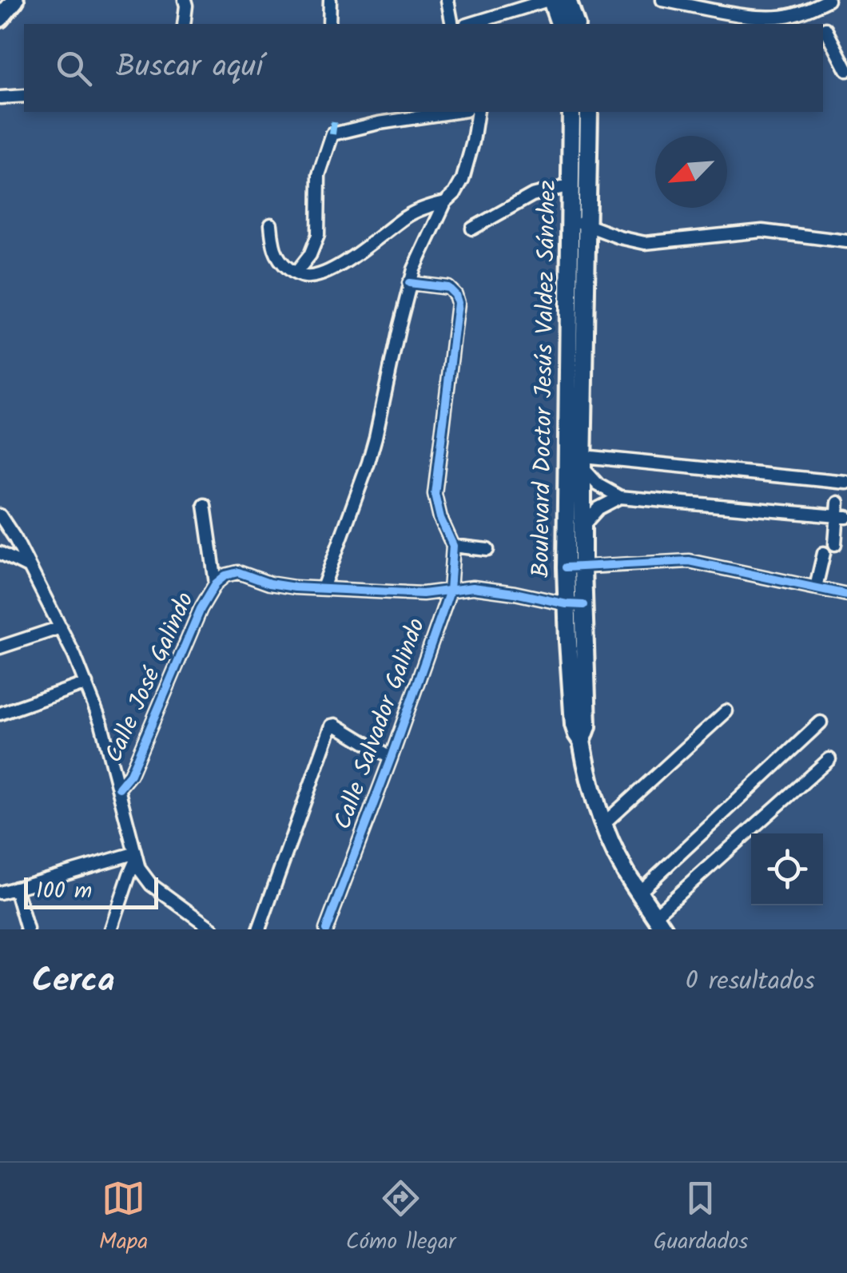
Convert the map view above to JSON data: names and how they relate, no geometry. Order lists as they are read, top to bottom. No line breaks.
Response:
{"streets":{"main road":["Boulevard Doctor Jesús Valdez Sánchez"],"street":["Calle José Galindo","Calle Salvador Galindo"]},"crossings":[["Boulevard Doctor Jesús Valdez Sánchez","Calle José Galindo"],["Calle José Galindo","Calle Salvador Galindo"]],"scale_bar":"100 m","north":"bottom left","page":{"search":"Buscar aquí","scale":"100 m","heading":["Cerca","0 resultados"],"nav":["Mapa","Cómo llegar","Guardados"]}}
